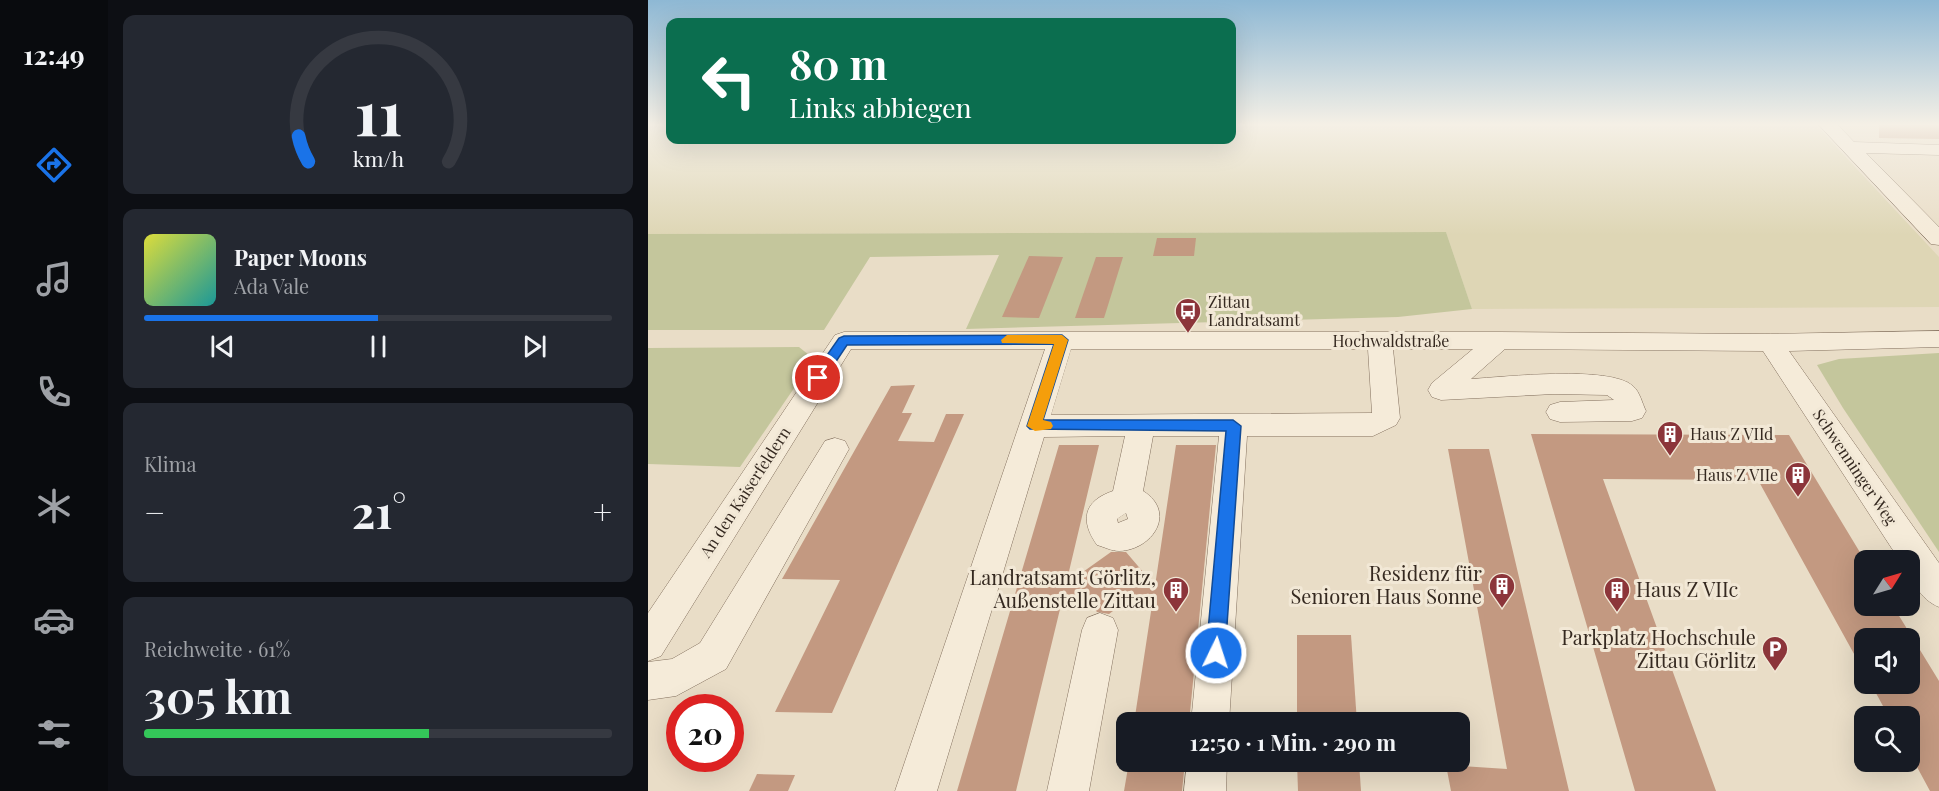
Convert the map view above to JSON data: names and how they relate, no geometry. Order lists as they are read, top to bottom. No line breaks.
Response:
{"streets":{"street":["Hochwaldstraße","Schwenninger Weg","An den Kaiserfeldern"]},"crossings":[["Hochwaldstraße","Schwenninger Weg"],["Hochwaldstraße","An den Kaiserfeldern"]],"places":{"bus stop":["Zittau Landratsamt"],"building":["Haus Z VIId","Haus Z VIIe","Residenz für Senioren Haus Sonne","Landratsamt Görlitz, Außenstelle Zittau","Haus Z VIIc"],"parking":["Parkplatz Hochschule Zittau Görlitz"]},"north":"top right","page":{"tabs":"12:49","turn":["80 m","Links abbiegen"],"song":["Paper Moons","Ada Vale"],"tile":["Klima",["Reichweite · 61%","305 km"]],"heat":["−","21°","+"],"limit":"20","trip":"12:50 · 1 Min. · 290 m","gauge":["11","km/h"]}}
